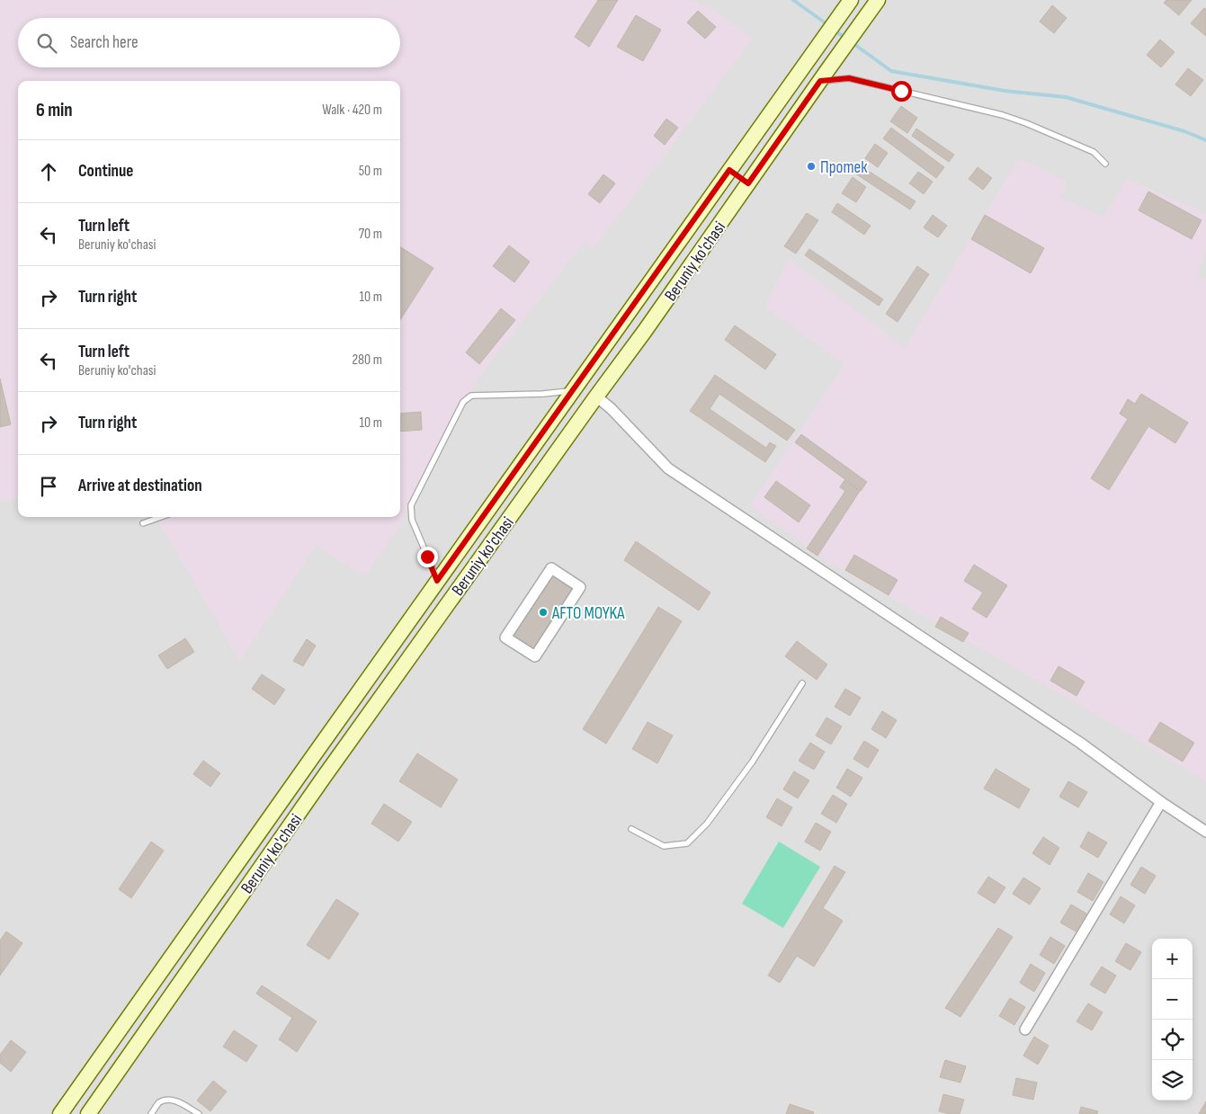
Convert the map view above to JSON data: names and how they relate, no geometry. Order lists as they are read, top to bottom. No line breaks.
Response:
{"streets":{"main road":["Beruniy ko'chasi"]},"places":["Протек","AFTO MOYKA"],"page":{"search":"Search here","heading":["6 min","Walk · 420 m"],"list":[["Continue","50 m"],["Turn left","Beruniy ko'chasi","70 m"],["Turn right","10 m"],["Turn left","Beruniy ko'chasi","280 m"],["Turn right","10 m"],"Arrive at destination"],"map_buttons":["+","−"]}}
